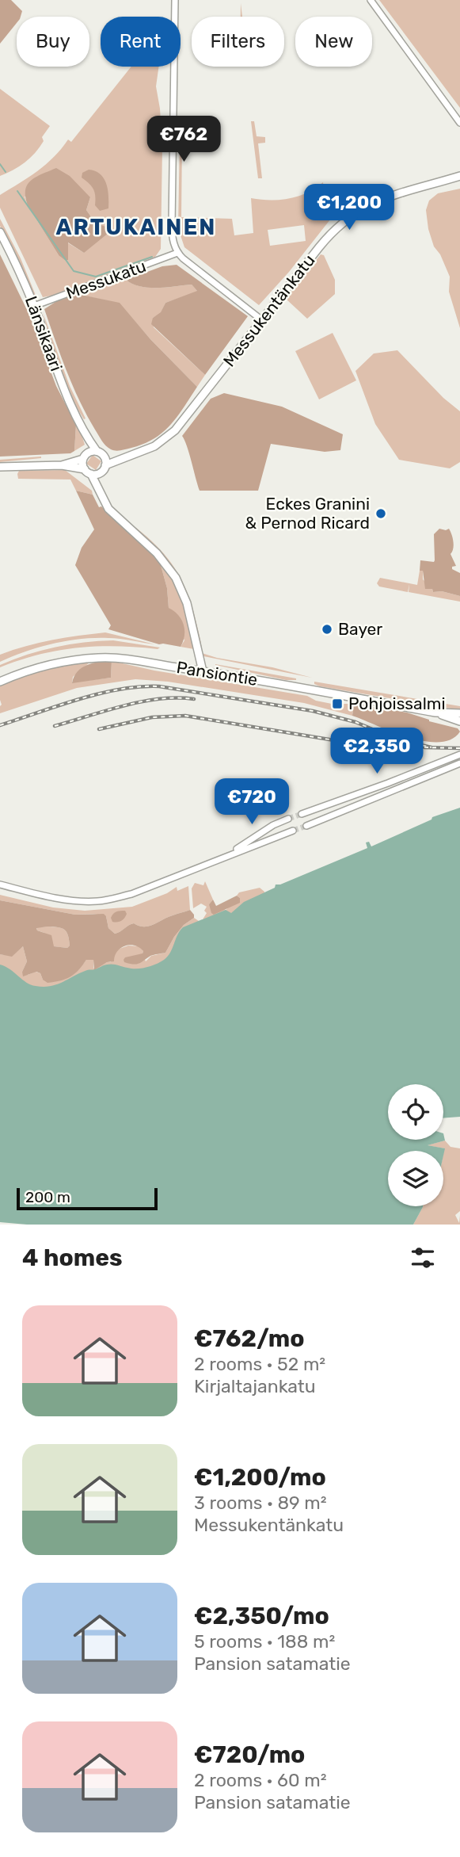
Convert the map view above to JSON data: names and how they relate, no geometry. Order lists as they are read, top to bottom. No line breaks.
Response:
{"streets":{"street":["Messukatu","Messukentänkatu","Länsikaari","Pansiontie"]},"crossings":[["Messukatu","Länsikaari"],["Messukentänkatu","Länsikaari"]],"districts":["ARTUKAINEN"],"places":{"other":["Eckes Granini & Pernod Ricard","Bayer"],"transit":["Pohjoissalmi"]},"scale_bar":"200 m","page":{"chip":["Buy","Rent","Filters","New"],"price":["€762","€1,200","€2,350","€720"],"scale":"200 m","heading":"4 homes","list":[{"name":"€762/mo","note":"2 rooms · 52 m² · Kirjaltajankatu"},{"name":"€1,200/mo","note":"3 rooms · 89 m² · Messukentänkatu"},{"name":"€2,350/mo","note":"5 rooms · 188 m² · Pansion satamatie"},{"name":"€720/mo","note":"2 rooms · 60 m² · Pansion satamatie"}]}}
